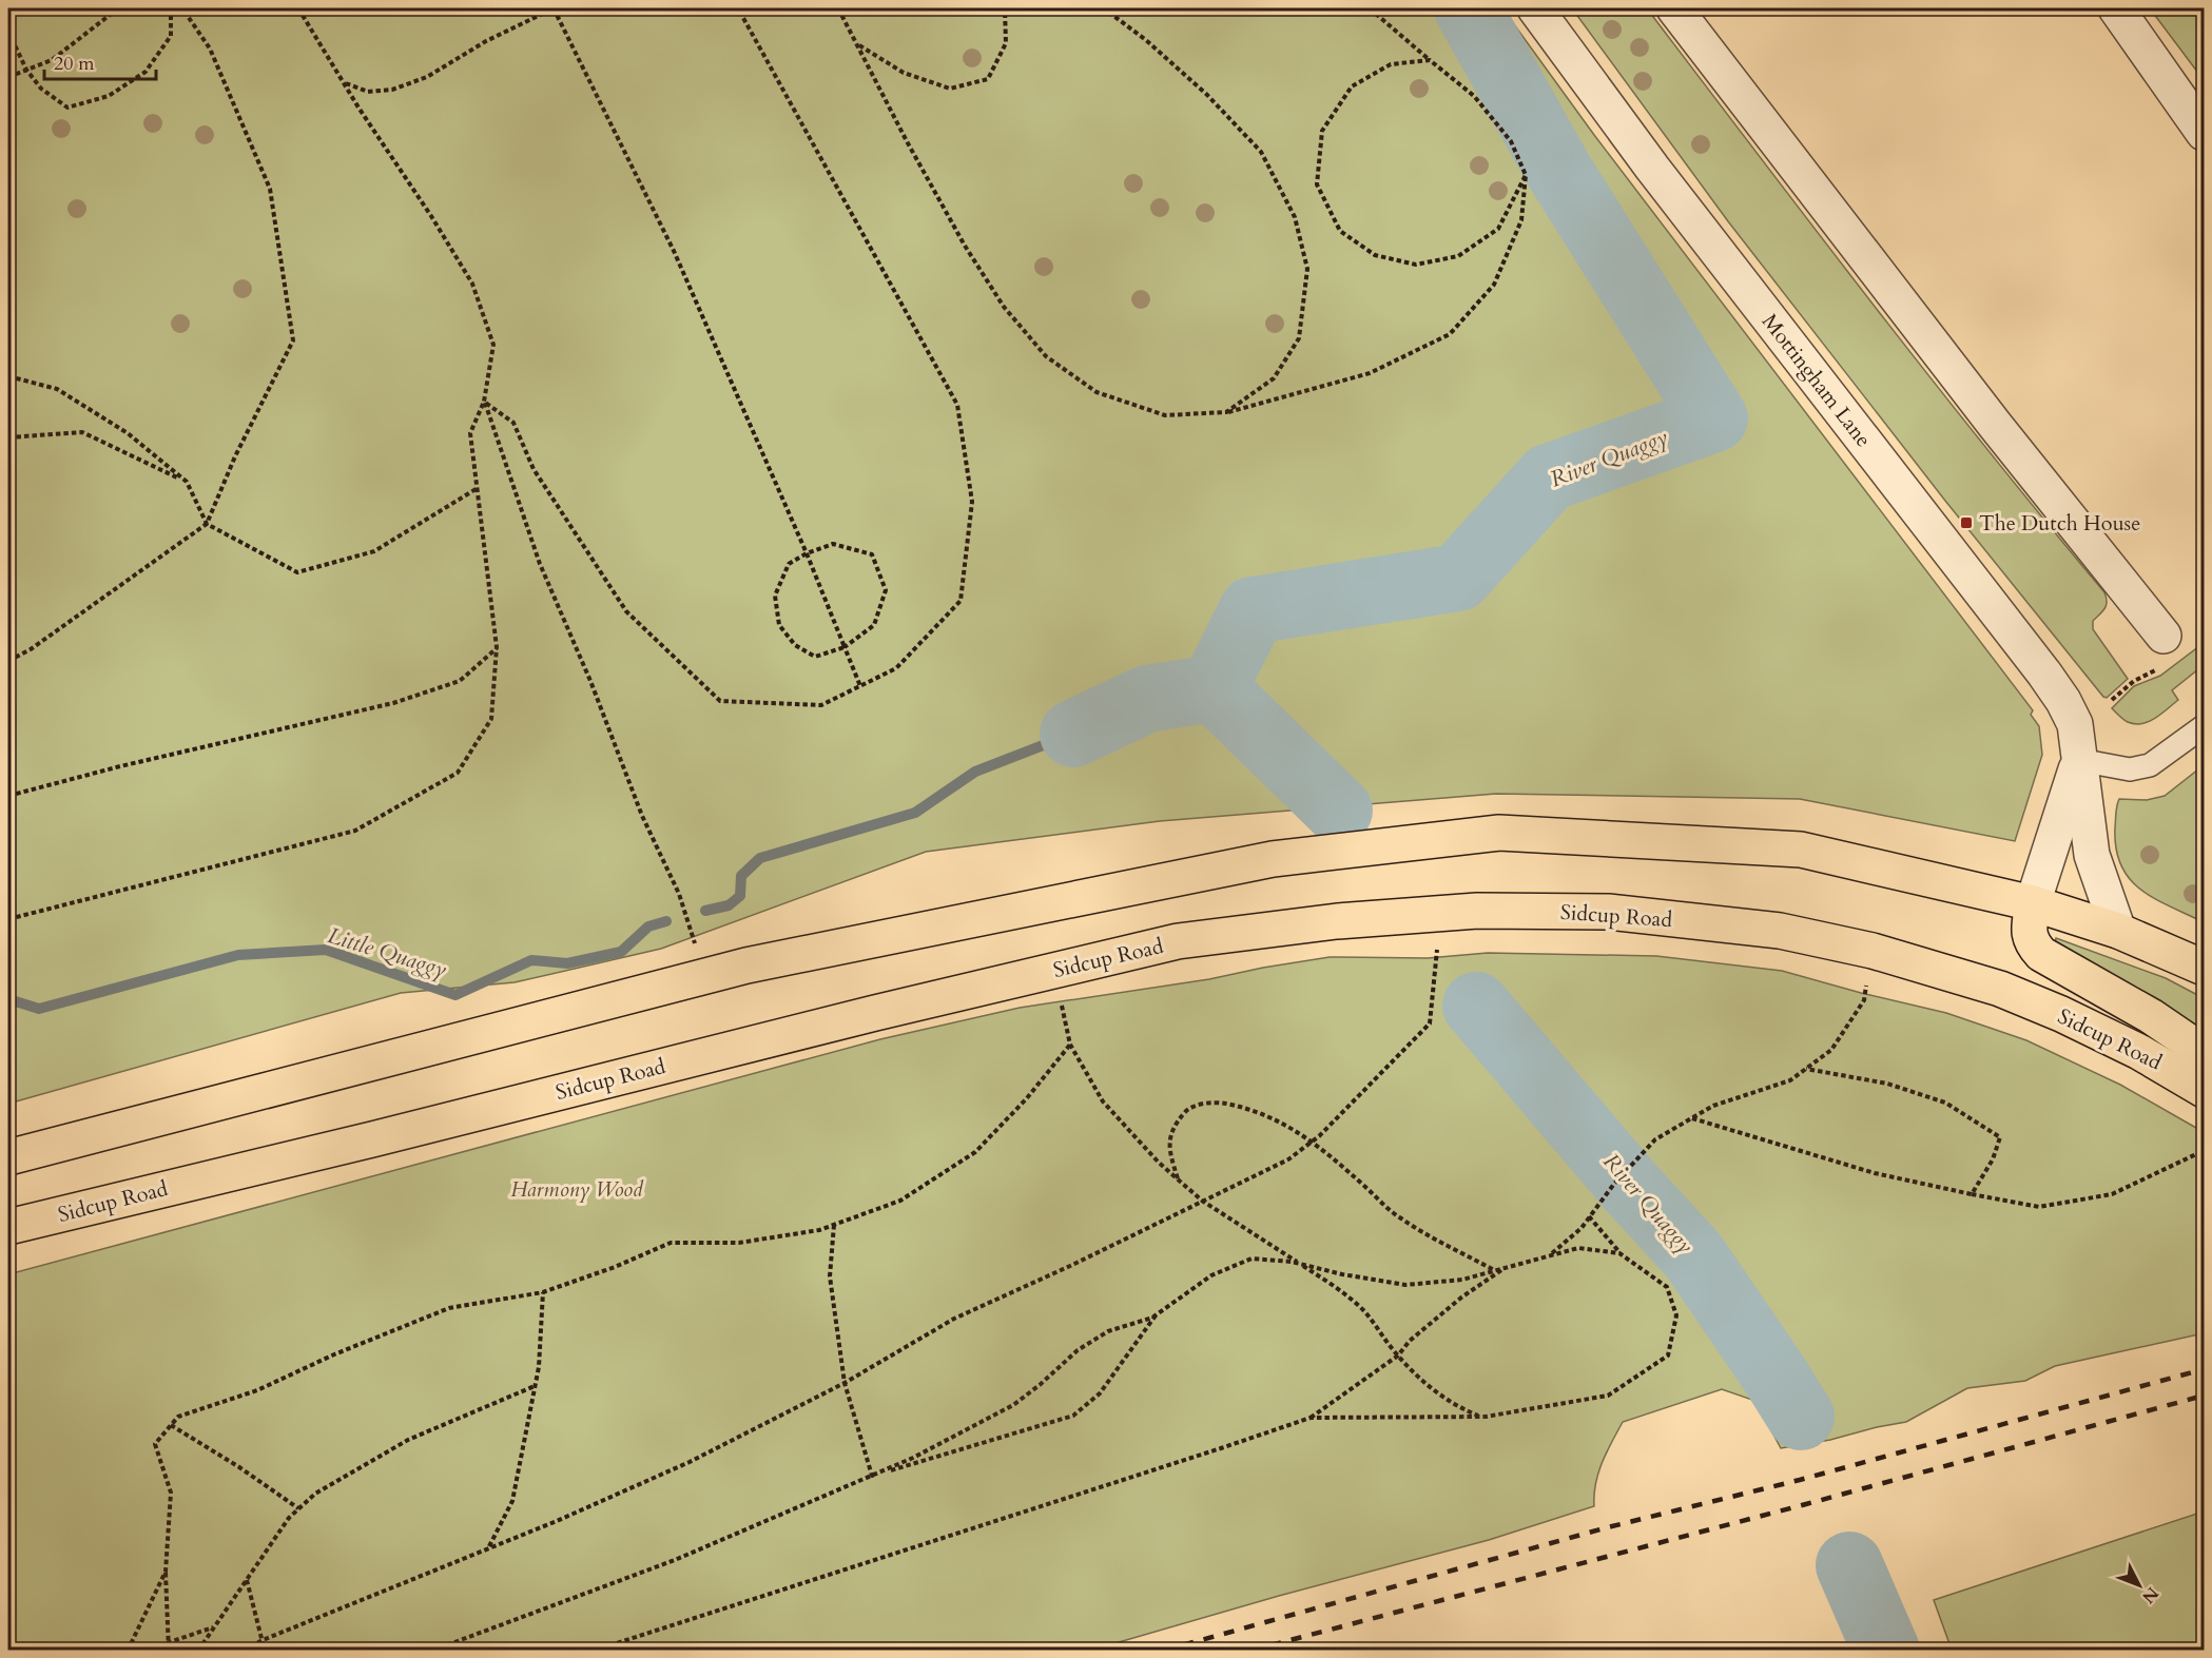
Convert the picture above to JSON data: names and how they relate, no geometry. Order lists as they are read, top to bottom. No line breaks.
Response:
{"streets":{"highway":["Sidcup Road"],"street":["Mottingham Lane"]},"water":["River Quaggy","Little Quaggy"],"parks":["Harmony Wood"],"places":{"transit":["The Dutch House"]},"scale_bar":"20 m","north":"bottom right"}
